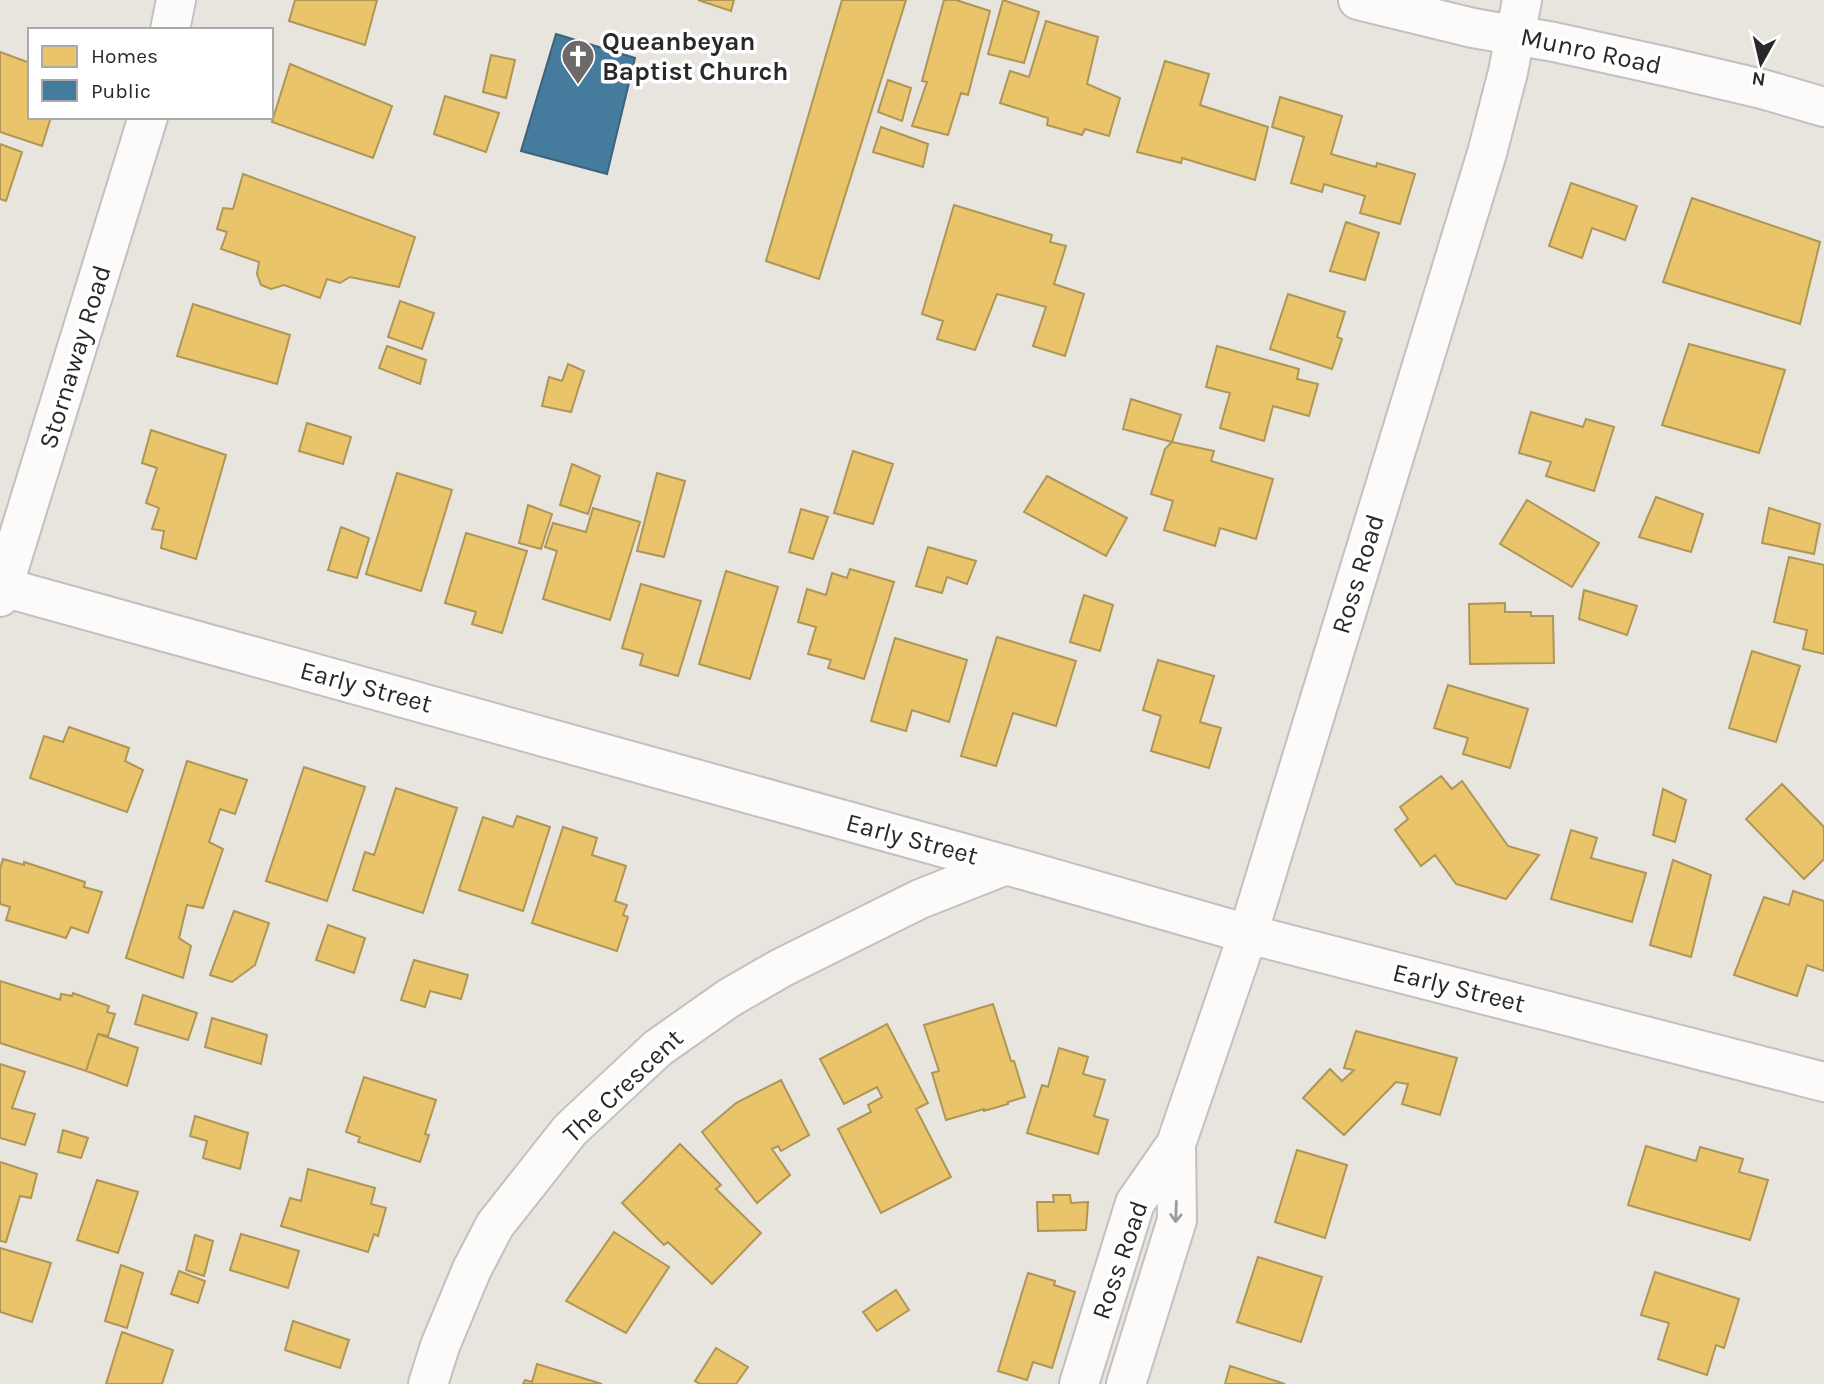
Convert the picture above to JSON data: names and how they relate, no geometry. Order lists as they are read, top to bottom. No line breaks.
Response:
{"streets":{"street":["Munro Road","Stornaway Road","Ross Road","Early Street","The Crescent"]},"crossings":[["Munro Road","Ross Road"],["Stornaway Road","Early Street"],["Ross Road","Early Street"],["Early Street","The Crescent"]],"places":{"church":["Queanbeyan Baptist Church"]},"legend":["Homes","Public"],"north":"bottom"}
